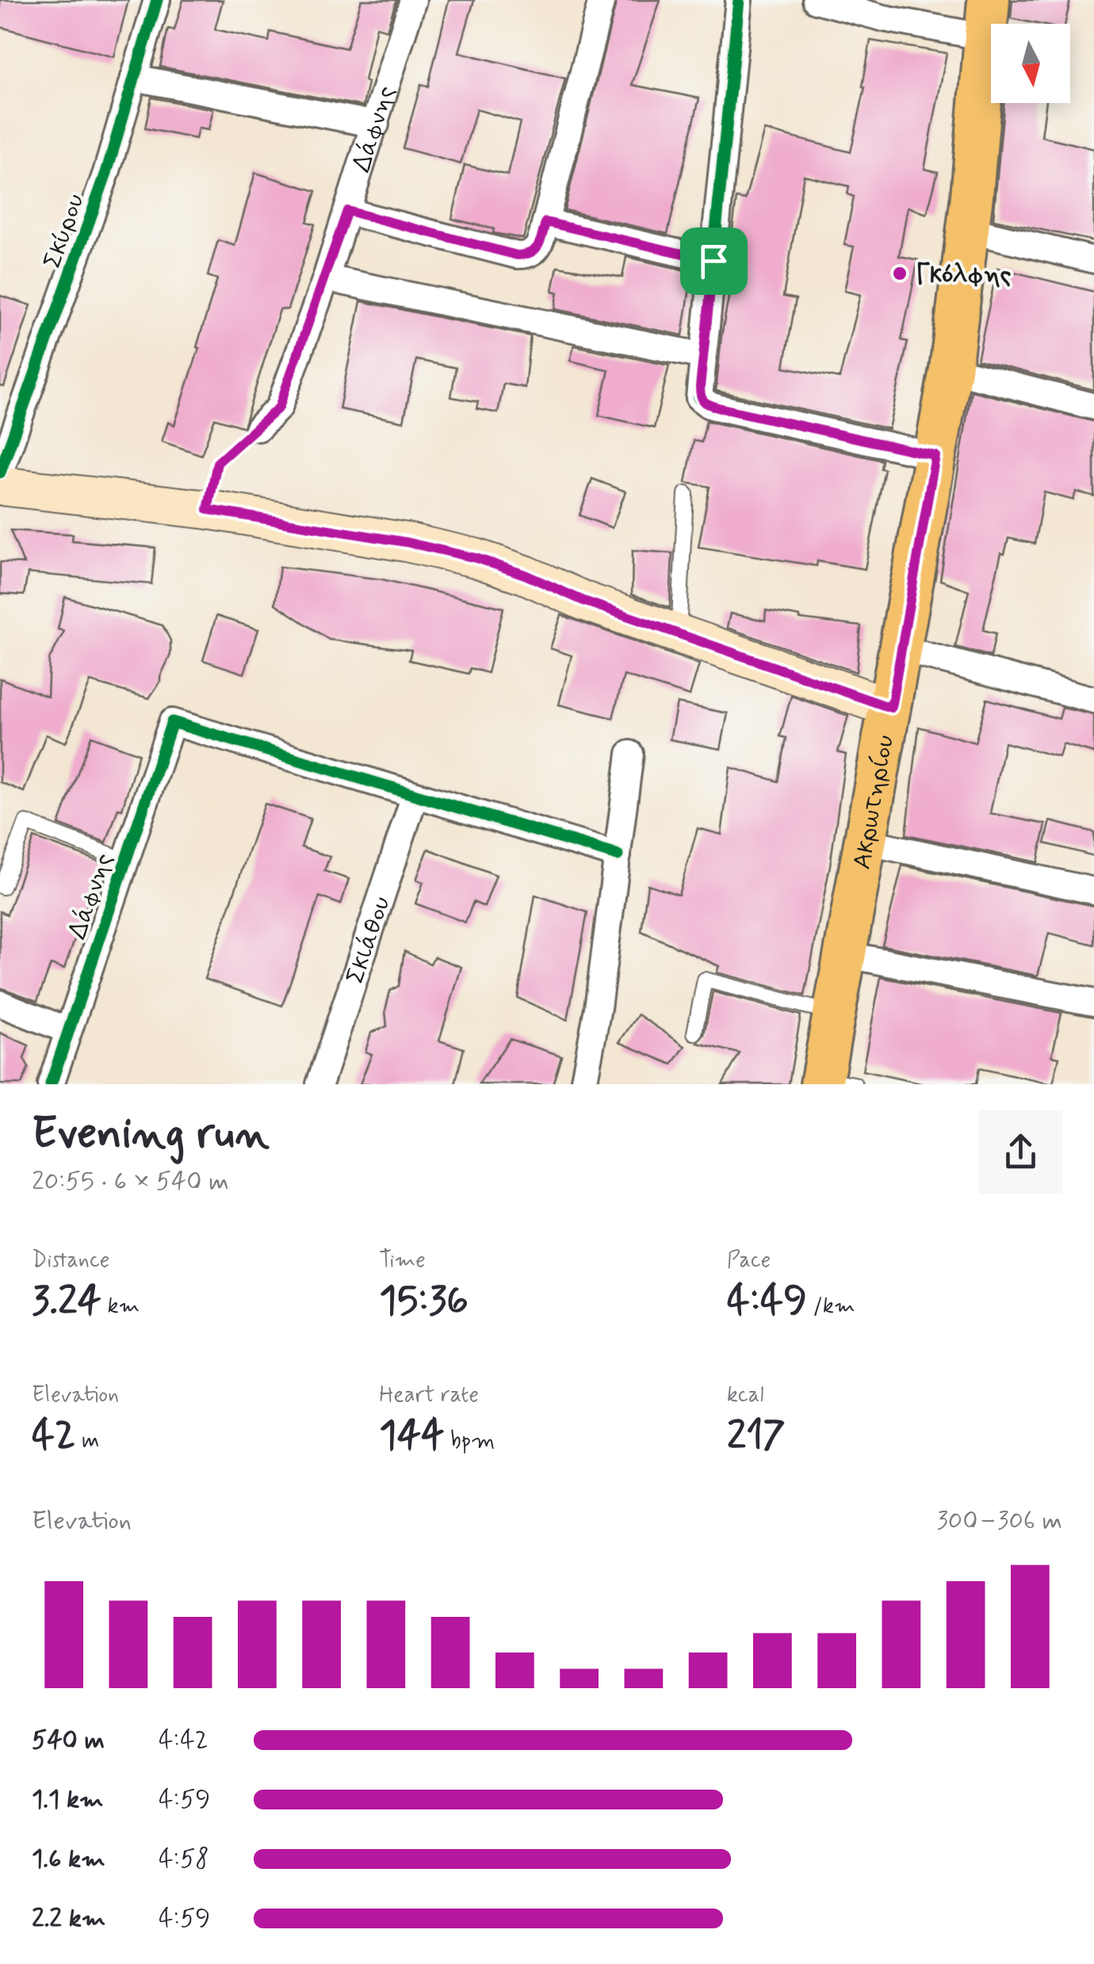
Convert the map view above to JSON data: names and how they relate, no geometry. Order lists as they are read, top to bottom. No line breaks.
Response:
{"streets":{"main road":["Ακρωτηρίου"],"street":["Δάφνης","Σκύρου","Σκιάθου"]},"crossings":[["Δάφνης","Σκιάθου"]],"places":["Γκόλφης"],"north":"bottom","page":{"heading":["Evening run","20:55 · 6 × 540 m"],"stats":[["Distance","3.24 km"],["Time","15:36"],["Pace","4:49 /km"],["Elevation","42 m"],["Heart rate","144 bpm"],["kcal","217"]],"chart":["Elevation","300–306 m"],"list":[{"name":"540 m","note":"4:42"},{"name":"1.1 km","note":"4:59"},{"name":"1.6 km","note":"4:58"},{"name":"2.2 km","note":"4:59"}]}}
